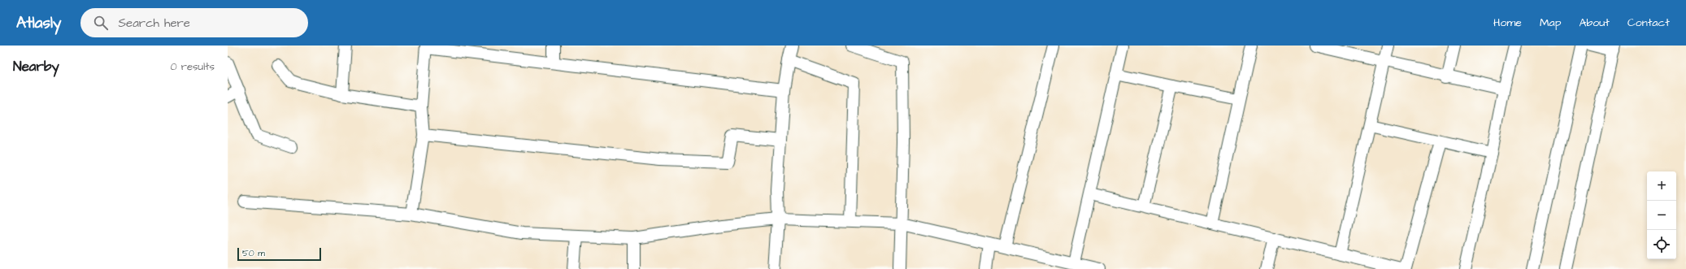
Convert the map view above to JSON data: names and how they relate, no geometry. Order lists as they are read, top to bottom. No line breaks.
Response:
{"scale_bar":"50 m","page":{"header":"Atlasly","search":"Search here","nav":["Home","Map","About","Contact"],"heading":["Nearby","0 results"],"map_buttons":["+","−"],"scale":"50 m"}}
